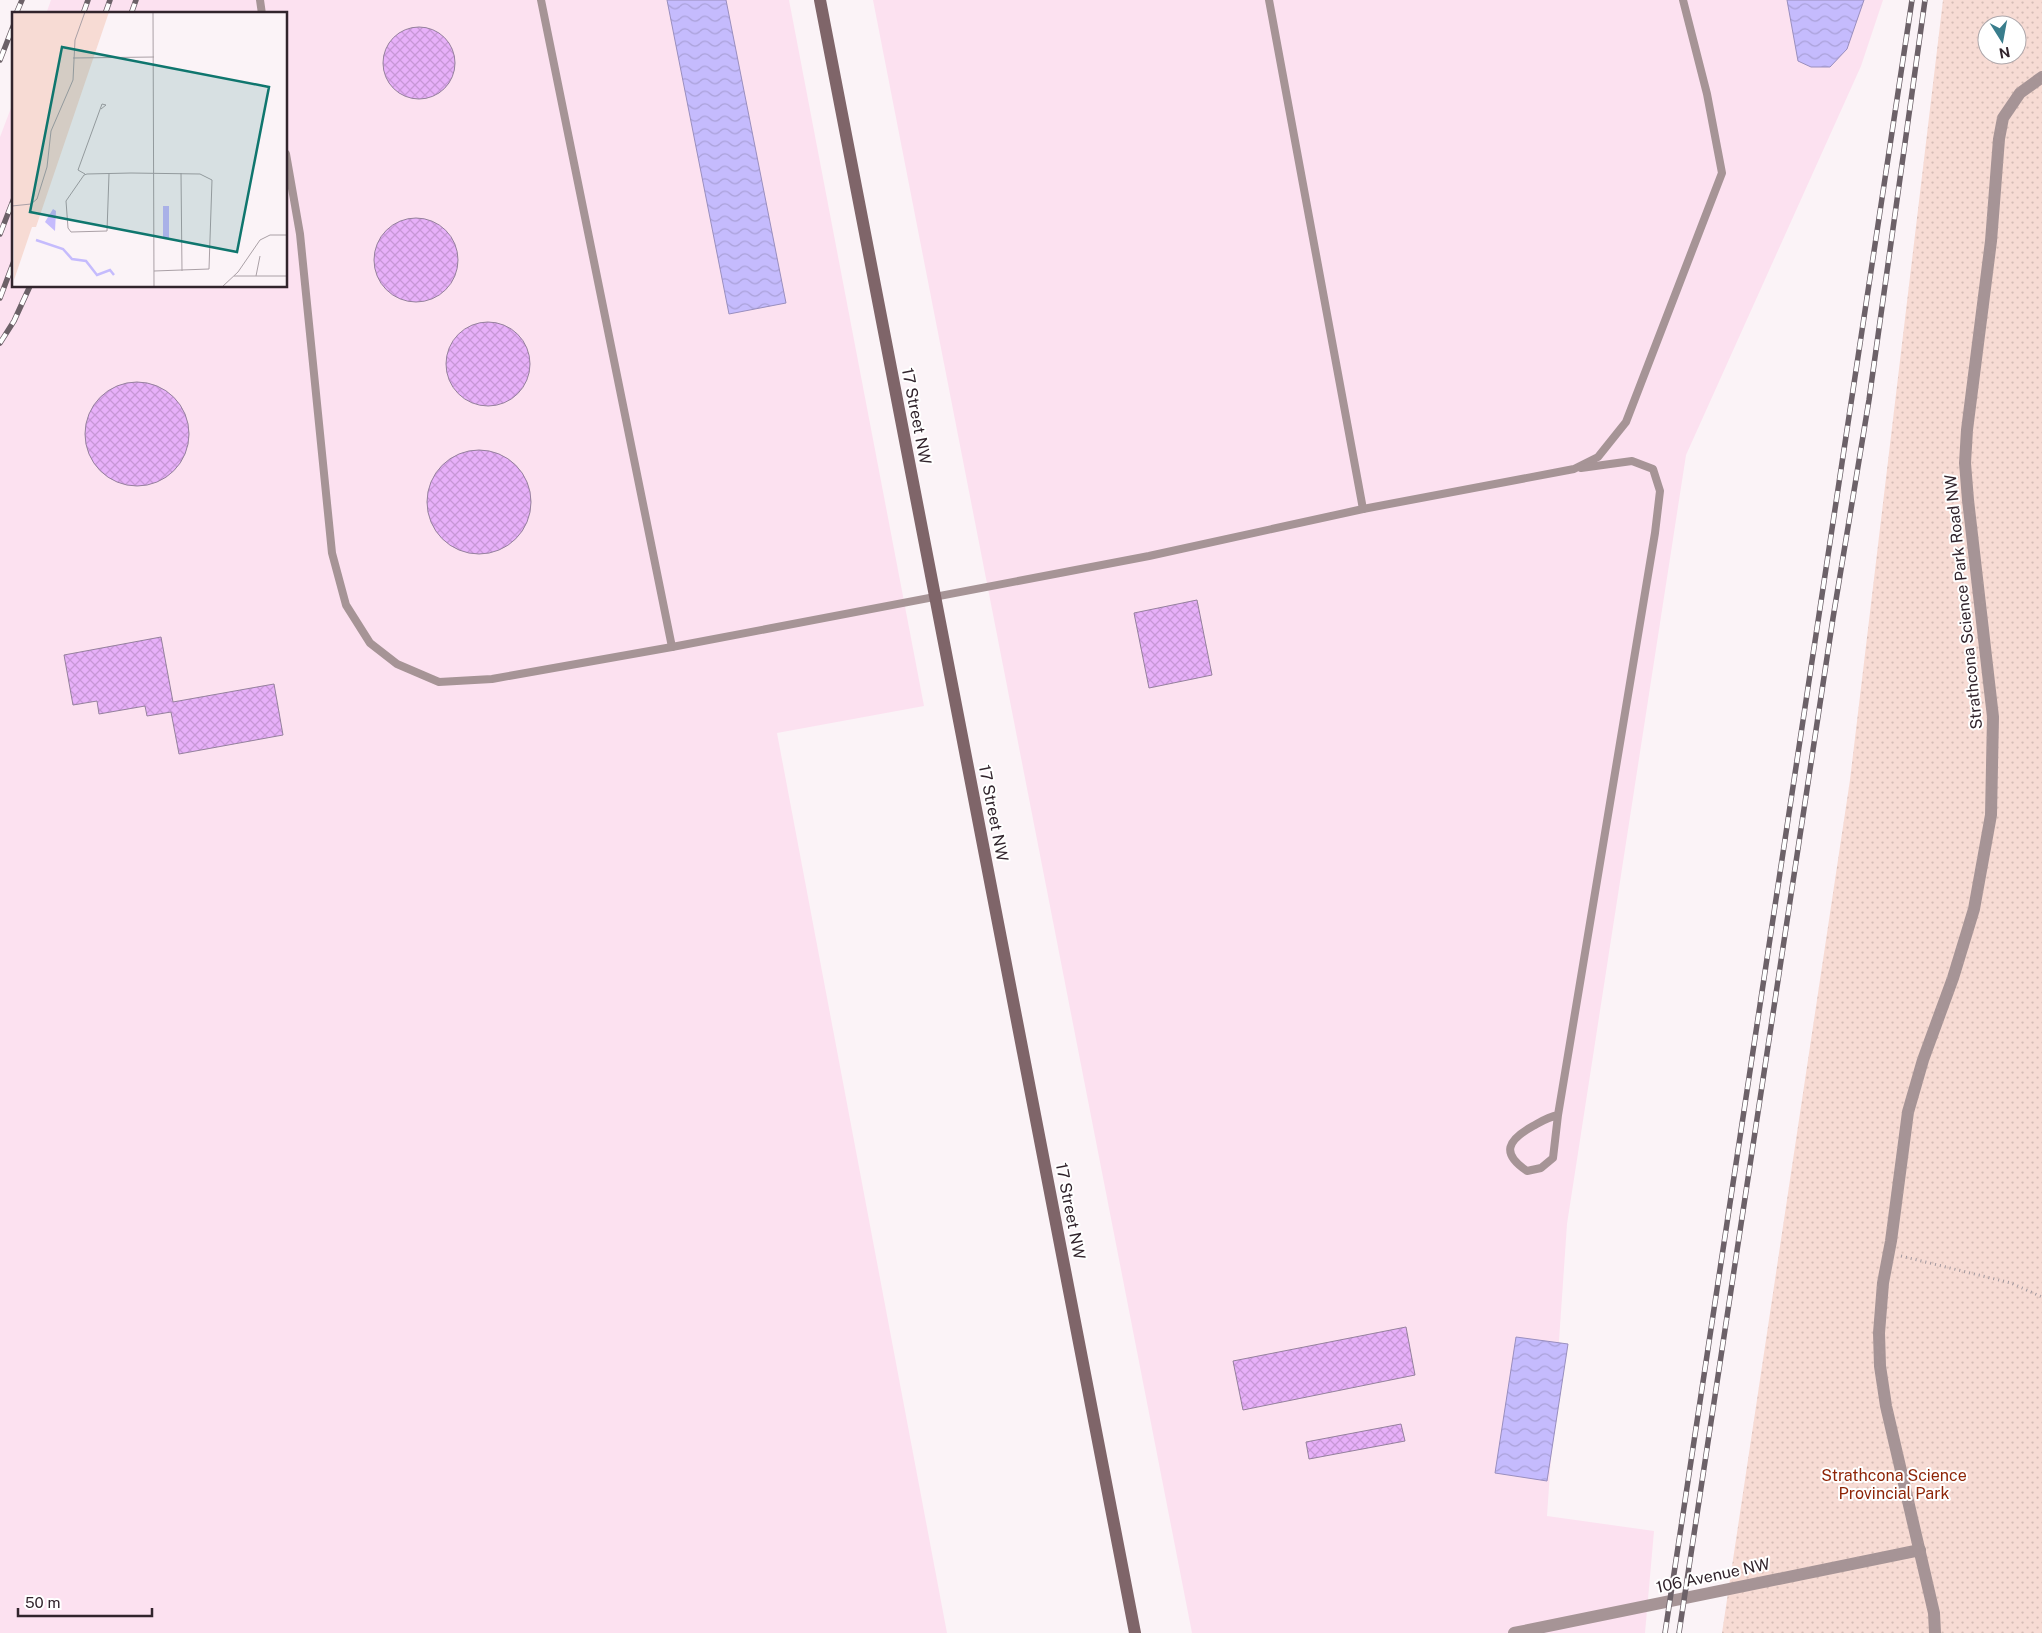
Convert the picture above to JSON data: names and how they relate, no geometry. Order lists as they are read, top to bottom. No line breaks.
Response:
{"streets":{"main road":["17 Street NW"],"street":["Strathcona Science Park Road NW","106 Avenue NW"]},"crossings":[["Strathcona Science Park Road NW","106 Avenue NW"]],"parks":["Strathcona Science Provincial Park"],"scale_bar":"50 m","north":"bottom"}
